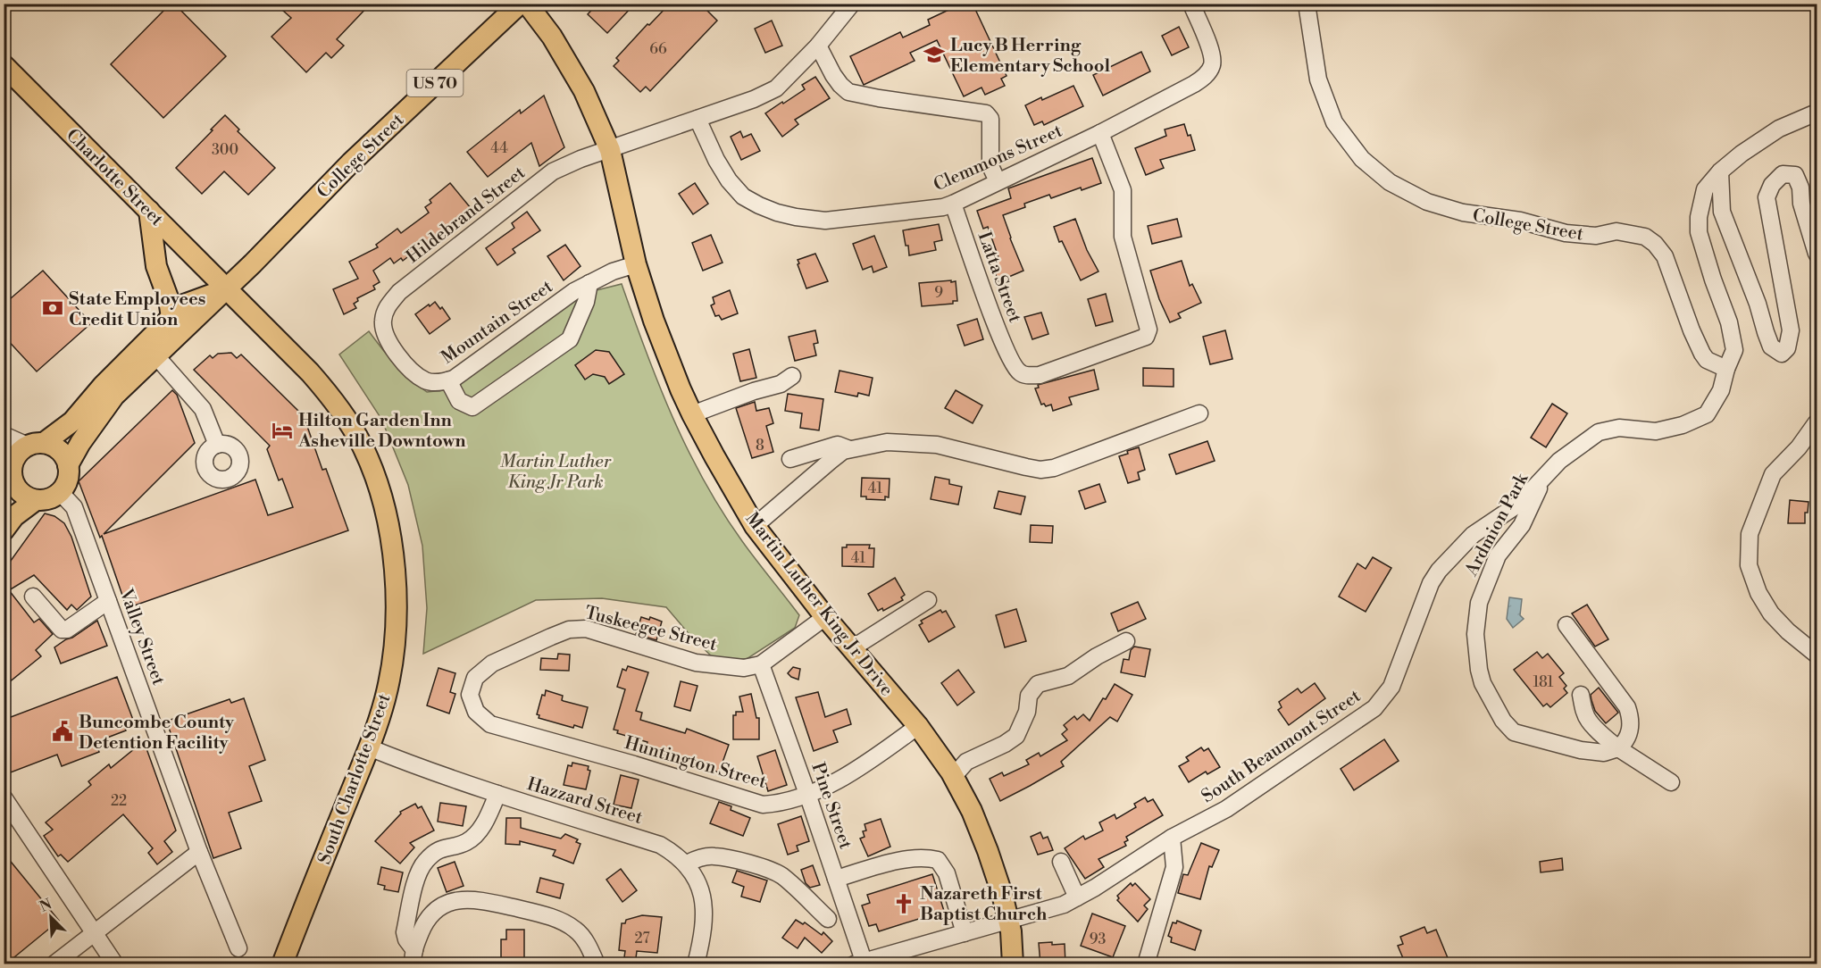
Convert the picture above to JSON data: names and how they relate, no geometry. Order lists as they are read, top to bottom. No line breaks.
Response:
{"streets":{"main road":["US 70","College Street","Charlotte Street","Martin Luther King Jr Drive","South Charlotte Street"],"street":["Clemmons Street","Hildebrand Street","Latta Street","Mountain Street","Ardmion Park","Tuskeegee Street","Valley Street","South Beaumont Street","Huntington Street","Hazzard Street","Pine Street"]},"crossings":[["College Street","Charlotte Street"],["College Street","Valley Street"],["College Street","South Beaumont Street"],["College Street","South Charlotte Street"],["Clemmons Street","Latta Street"],["Charlotte Street","South Charlotte Street"],["Hildebrand Street","Mountain Street"],["Hildebrand Street","Martin Luther King Jr Drive"],["Mountain Street","Martin Luther King Jr Drive"],["Ardmion Park","South Beaumont Street"],["Martin Luther King Jr Drive","Huntington Street"],["Tuskeegee Street","Huntington Street"],["Tuskeegee Street","Pine Street"],["Huntington Street","Pine Street"],["South Charlotte Street","Hazzard Street"]],"parks":["Martin Luther King Jr Park"],"places":{"school or university":["Lucy B Herring Elementary School"],"bank":["State Employees Credit Union"],"hotel":["Hilton Garden Inn Asheville Downtown"],"public building":["Buncombe County Detention Facility"],"church":["Nazareth First Baptist Church"]},"house_numbers":["66","44","300","9","8","41","41","181","22","27","93"],"north":"top left"}
